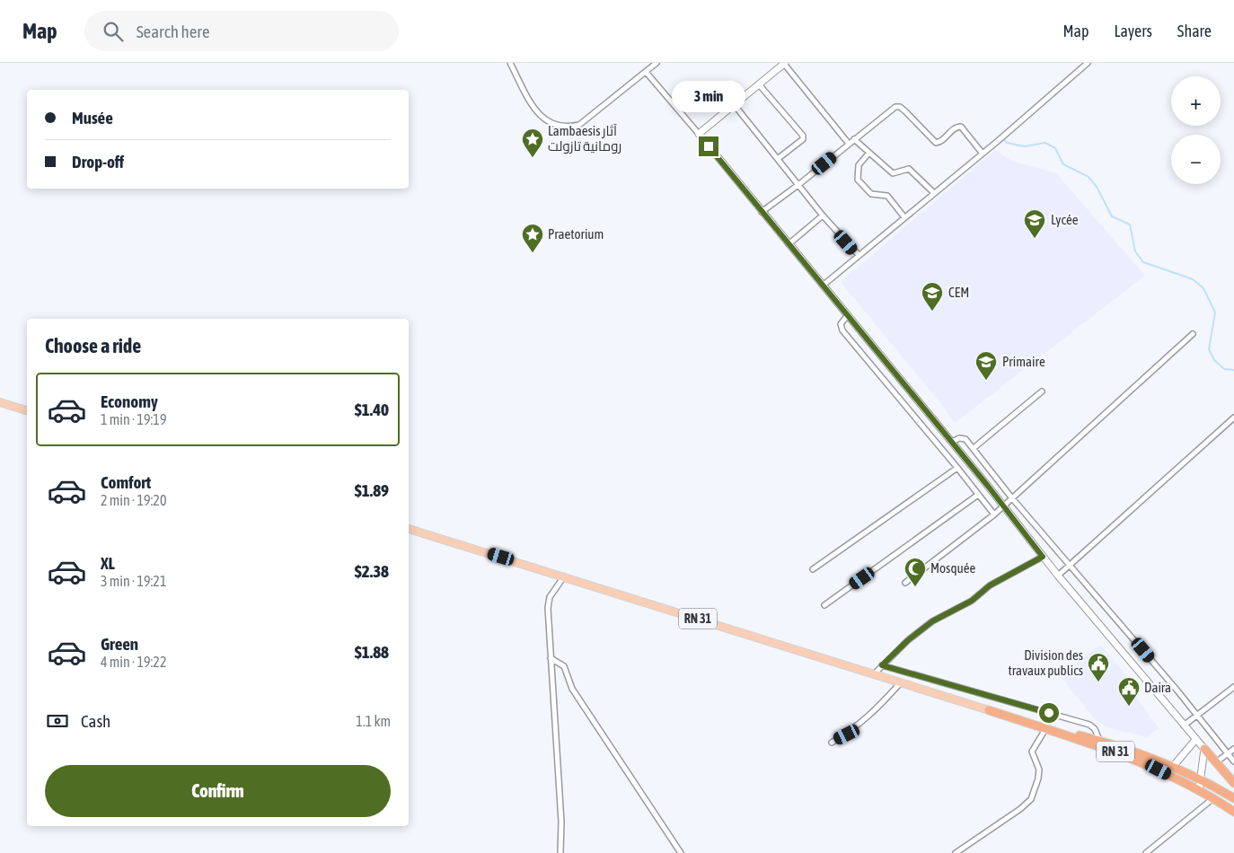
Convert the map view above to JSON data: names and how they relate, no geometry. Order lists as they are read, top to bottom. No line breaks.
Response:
{"streets":{"highway":["RN 31"]},"places":{"place":["Lambaesis آثار رومانية تازولت","Praetorium"],"school or university":["Lycée","CEM","Primaire"],"mosque":["Mosquée"],"public building":["Division des travaux publics","Daira"]},"page":{"header":"Map","search":"Search here","nav":["Map","Layers","Share"],"map_buttons":["+","−"],"bubble":"3 min","banner":["Musée","Drop-off"],"heading":"Choose a ride","list":[{"name":"Economy","note":"1 min · 19:19","value":"$1.40"},{"name":"Comfort","note":"2 min · 19:20","value":"$1.89"},{"name":"XL","note":"3 min · 19:21","value":"$2.38"},{"name":"Green","note":"4 min · 19:22","value":"$1.88"}],"pay":["Cash","1.1 km"],"buttons":"Confirm"}}
